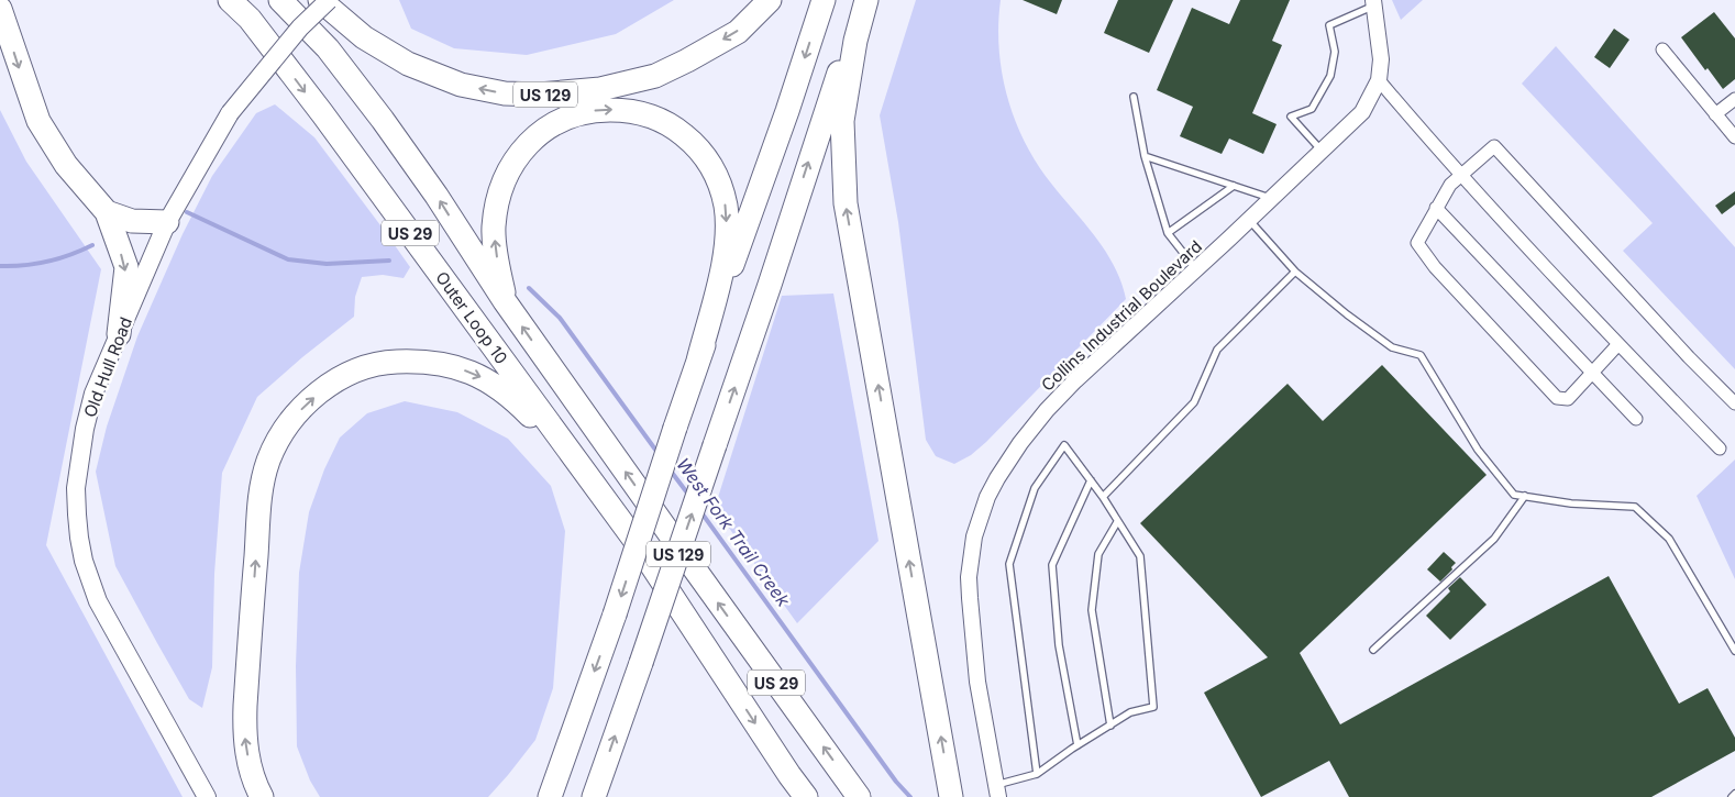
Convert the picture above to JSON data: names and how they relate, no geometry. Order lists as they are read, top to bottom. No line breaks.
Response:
{"streets":{"highway":["US 129","US 29","Outer Loop 10"],"main road":["Old Hull Road"],"street":["Collins Industrial Boulevard"]},"crossings":[["US 29","Outer Loop 10"]],"water":["West Fork Trail Creek"]}
